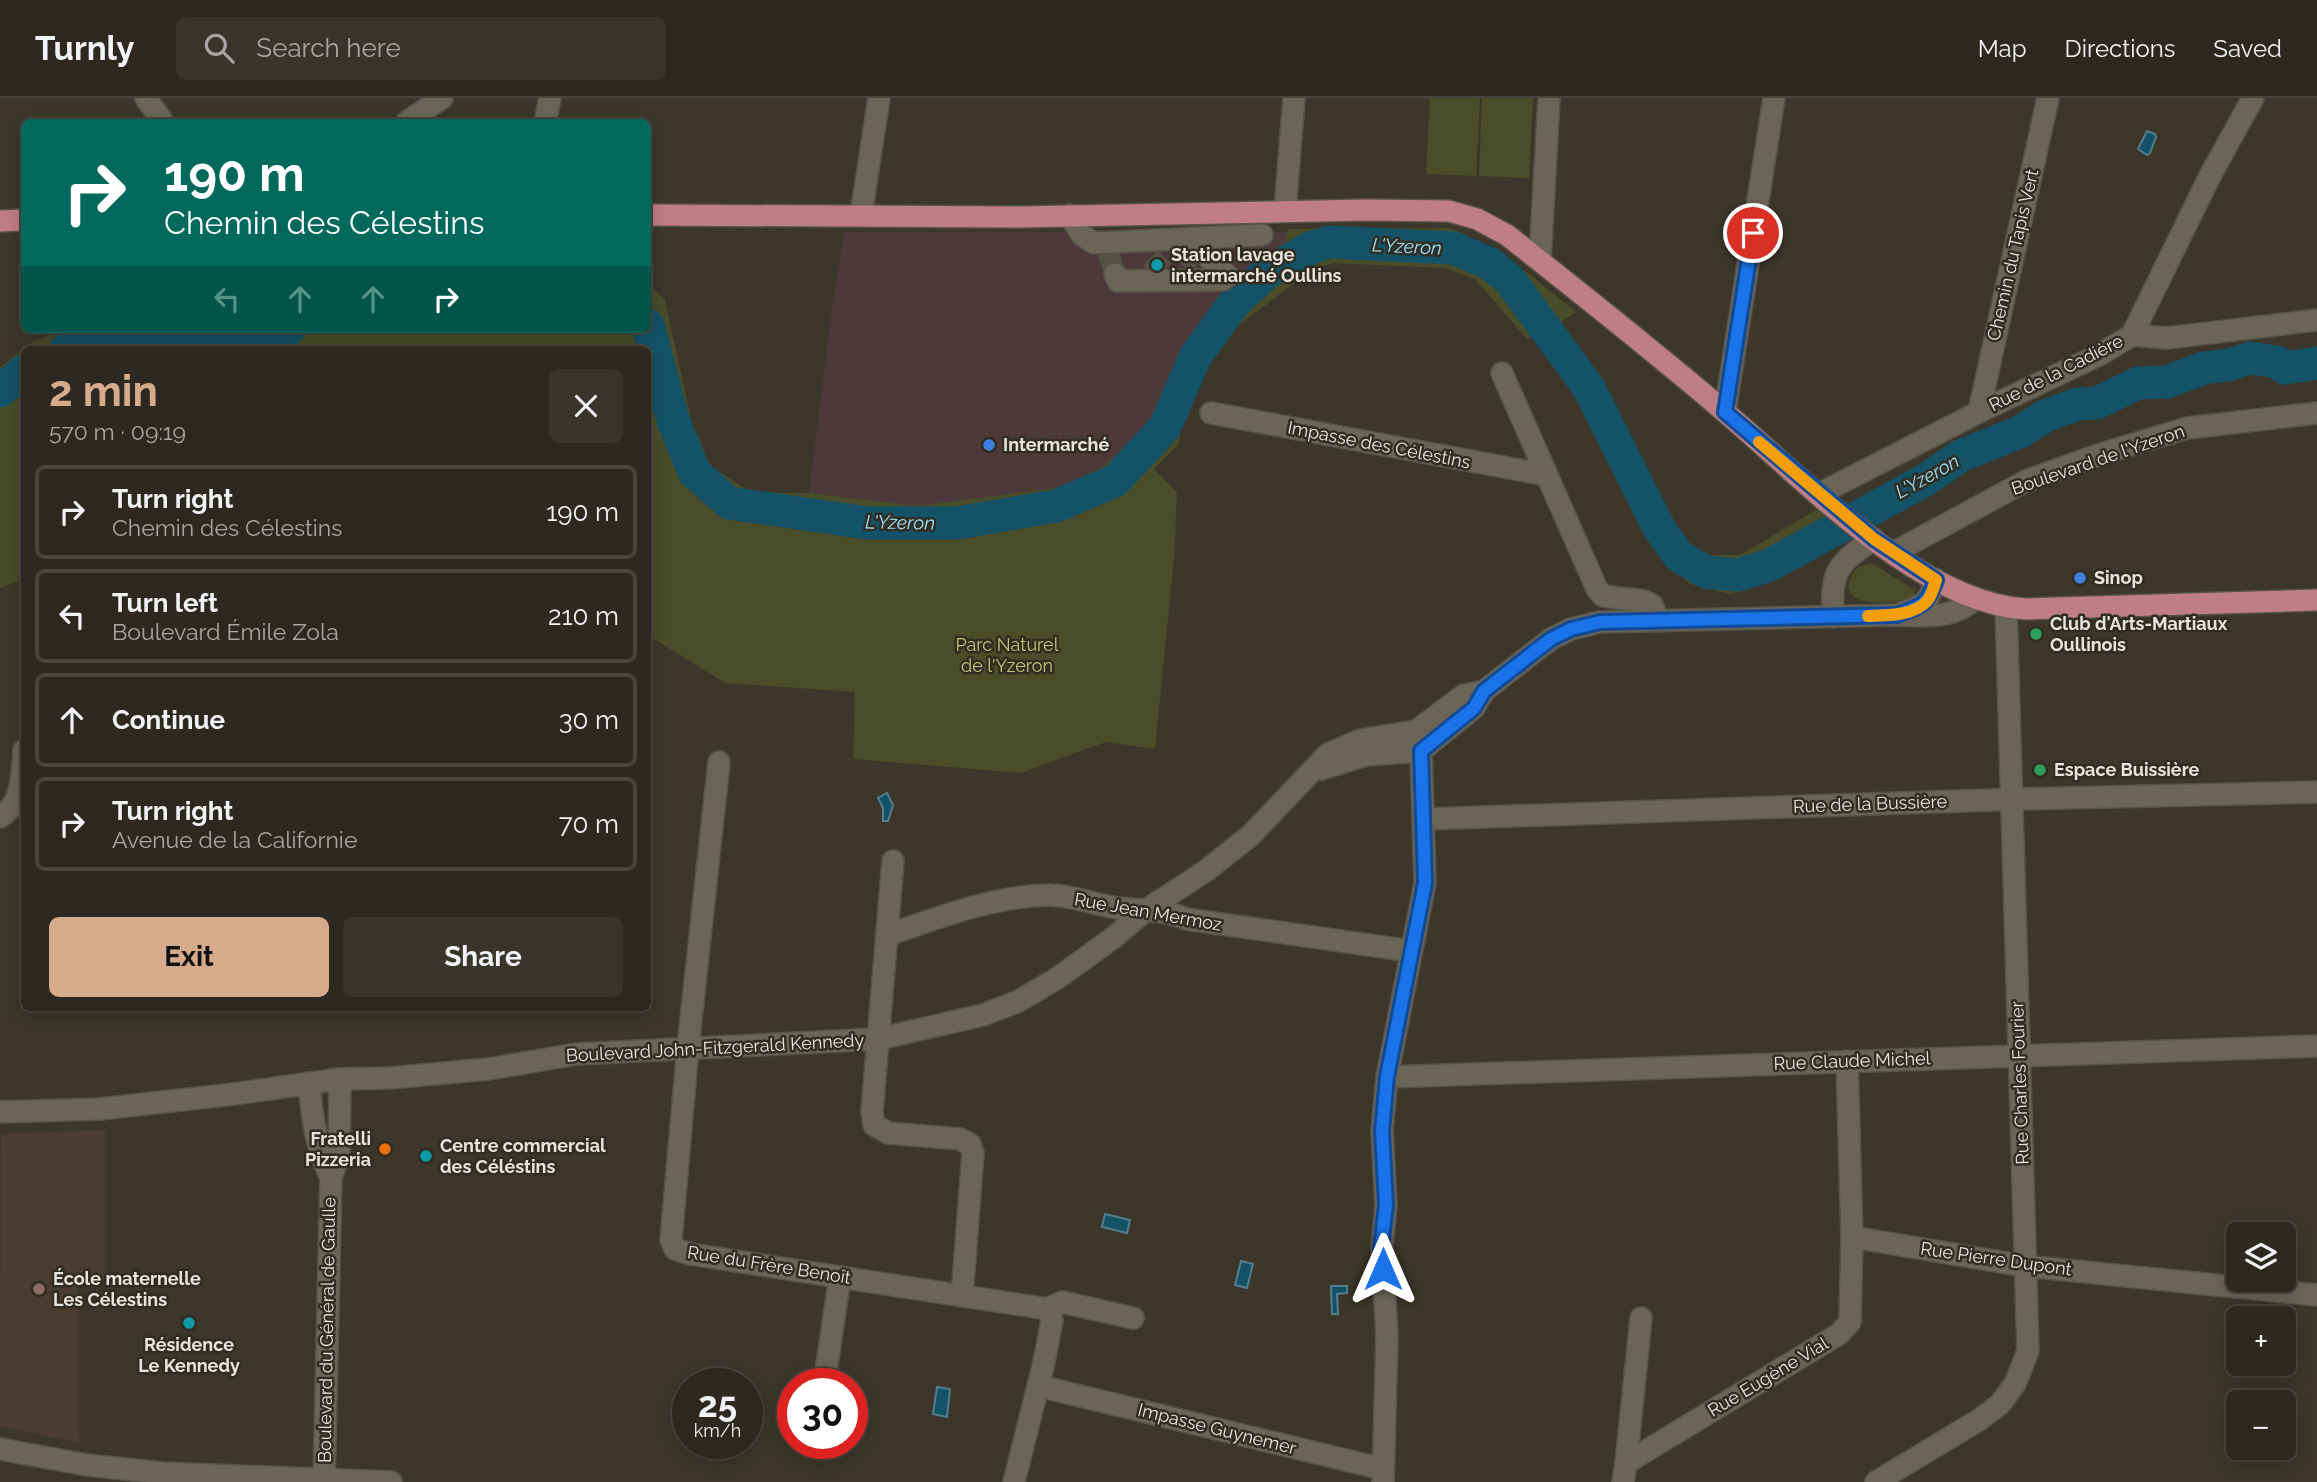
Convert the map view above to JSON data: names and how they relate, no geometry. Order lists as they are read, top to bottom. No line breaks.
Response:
{"streets":{"street":["Chemin du Tapis Vert","Rue de la Cadière","Impasse des Célestins","Boulevard de l'Yzeron","Rue de la Bussière","Rue Jean Mermoz","Boulevard John-Fitzgerald Kennedy","Rue Claude Michel","Rue Charles Fourier","Rue Pierre Dupont","Rue du Frère Benoît","Boulevard du Général de Gaulle","Rue Eugène Vial","Impasse Guynemer"]},"crossings":[["Chemin du Tapis Vert","Rue de la Cadière"],["Rue de la Bussière","Rue Charles Fourier"],["Rue Jean Mermoz","Boulevard John-Fitzgerald Kennedy"],["Boulevard John-Fitzgerald Kennedy","Rue du Frère Benoît"],["Boulevard John-Fitzgerald Kennedy","Boulevard du Général de Gaulle"],["Rue Claude Michel","Rue Charles Fourier"],["Rue Charles Fourier","Rue Pierre Dupont"],["Rue Pierre Dupont","Rue Eugène Vial"]],"water":["L'Yzeron"],"parks":["Parc Naturel de l'Yzeron"],"places":["Station lavage intermarché Oullins","Intermarché","Sinop","Club d'Arts-Martiaux Oullinois","Espace Buissière","Fratelli Pizzeria","Centre commercial des Céléstins","École maternelle Les Célestins","Résidence Le Kennedy"],"page":{"header":"Turnly","search":"Search here","nav":["Map","Directions","Saved"],"turn":["190 m","Chemin des Célestins"],"heading":["2 min","570 m · 09:19"],"list":[{"name":"Turn right","note":"Chemin des Célestins","value":"190 m"},{"name":"Turn left","note":"Boulevard Émile Zola","value":"210 m"},{"name":"Continue","value":"30 m"},{"name":"Turn right","note":"Avenue de la Californie","value":"70 m"}],"buttons":["Exit","Share"],"map_buttons":["+","−"],"speed":"25 km/h","limit":"30"}}
